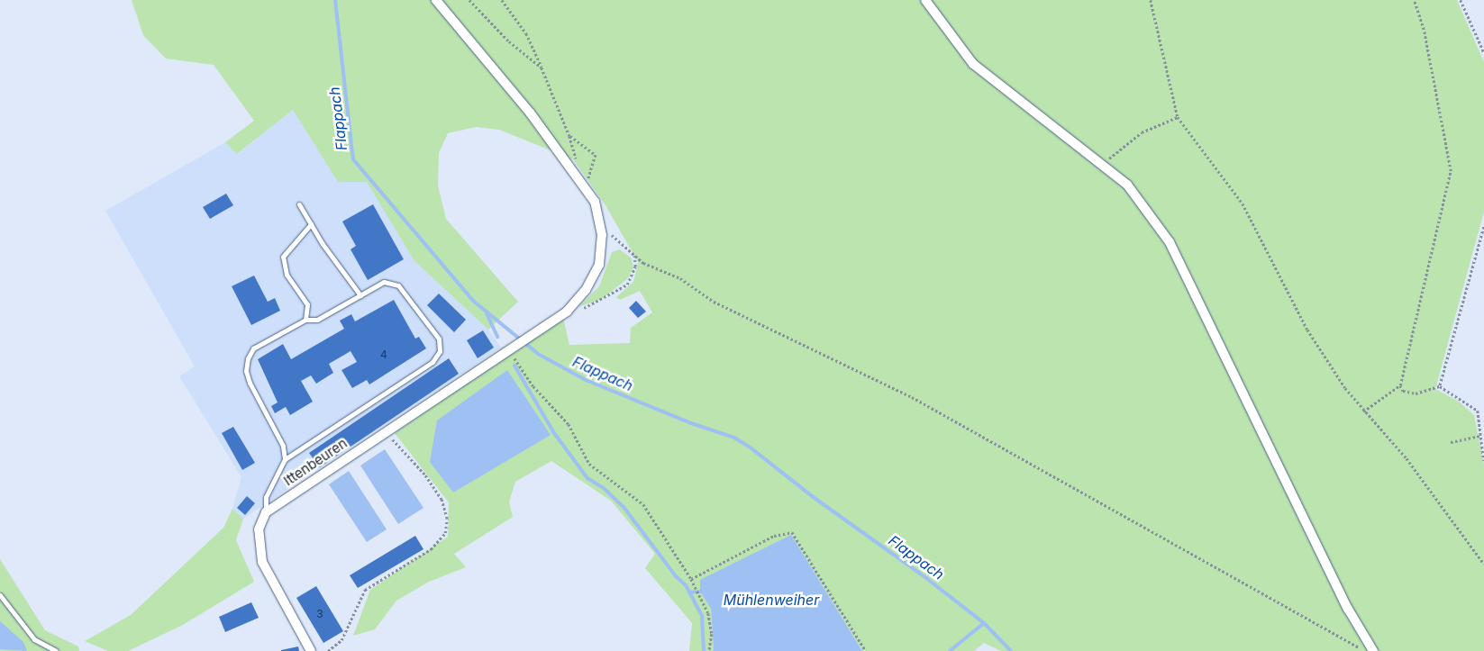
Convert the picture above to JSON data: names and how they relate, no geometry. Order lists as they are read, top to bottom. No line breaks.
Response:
{"streets":{"street":["Ittenbeuren"]},"water":["Flappach","Mühlenweiher"],"house_numbers":["4","3"]}
